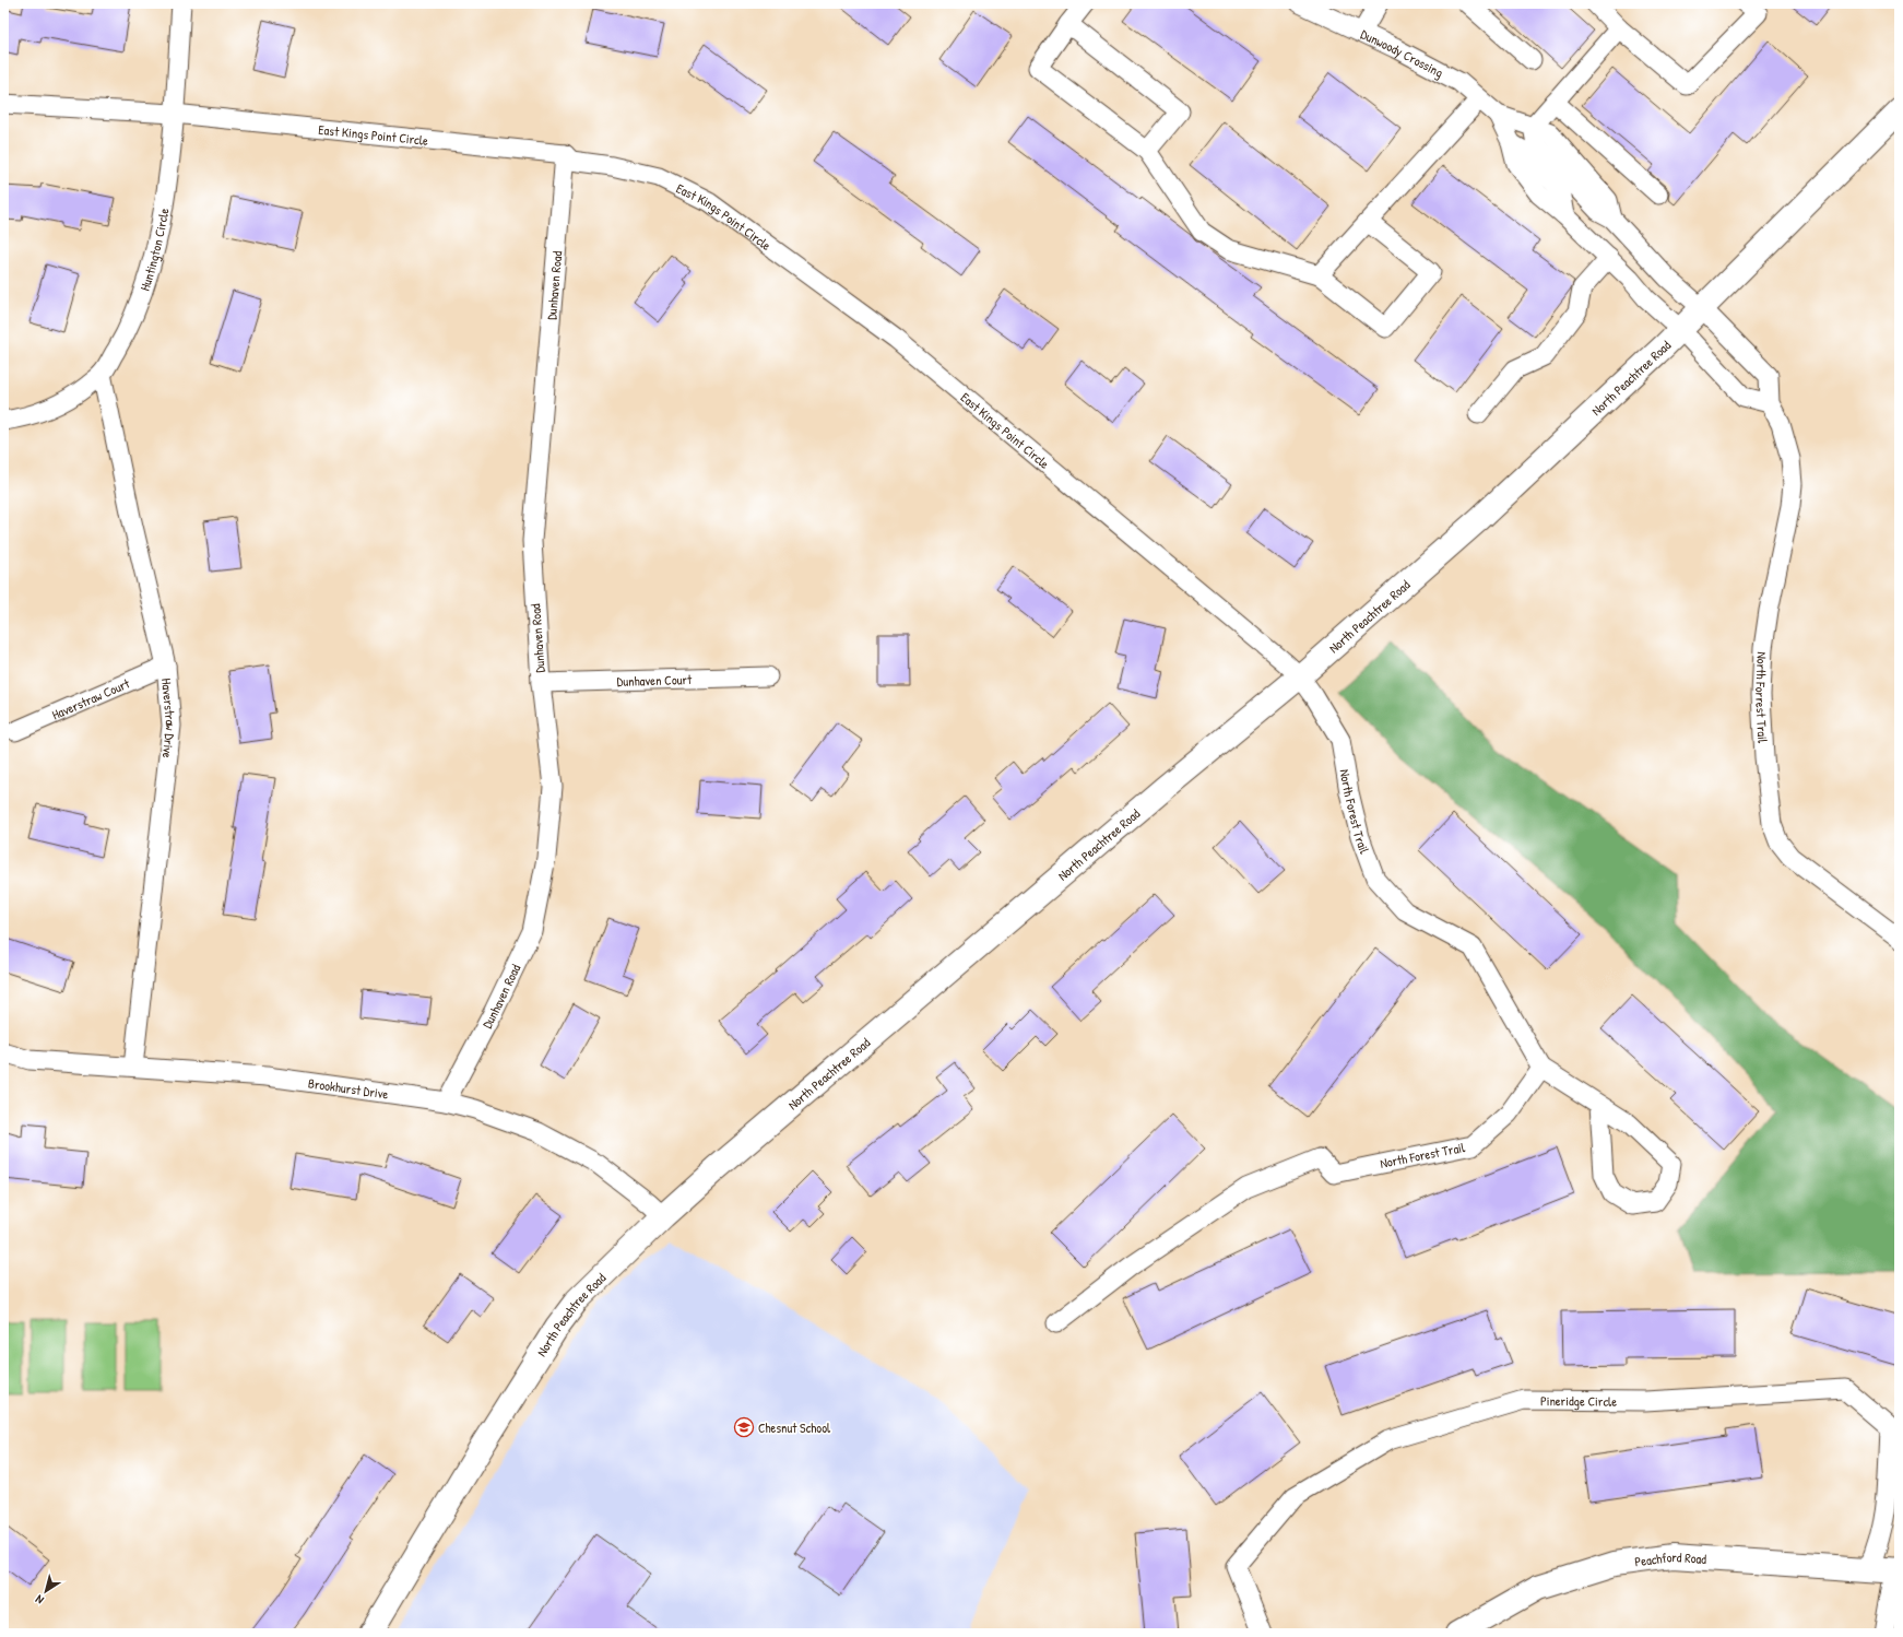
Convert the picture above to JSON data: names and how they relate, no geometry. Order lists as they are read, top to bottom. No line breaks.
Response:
{"streets":{"street":["Dunwoody Crossing","East Kings Point Circle","Huntington Circle","Dunhaven Road","North Peachtree Road","Dunhaven Court","Haverstraw Court","North Forrest Trail","Haverstraw Drive","North Forest Trail","Brookhurst Drive","Pineridge Circle","Peachford Road"]},"crossings":[["Dunwoody Crossing","North Peachtree Road"],["Dunwoody Crossing","North Forrest Trail"],["East Kings Point Circle","Huntington Circle"],["East Kings Point Circle","Dunhaven Road"],["East Kings Point Circle","North Peachtree Road"],["East Kings Point Circle","North Forest Trail"],["Huntington Circle","Haverstraw Drive"],["Dunhaven Road","Dunhaven Court"],["Dunhaven Road","Brookhurst Drive"],["North Peachtree Road","North Forrest Trail"],["North Peachtree Road","North Forest Trail"],["North Peachtree Road","Brookhurst Drive"],["Haverstraw Court","Haverstraw Drive"],["Haverstraw Drive","Brookhurst Drive"],["Pineridge Circle","Peachford Road"]],"places":{"school or university":["Chesnut School"]},"north":"bottom left"}
